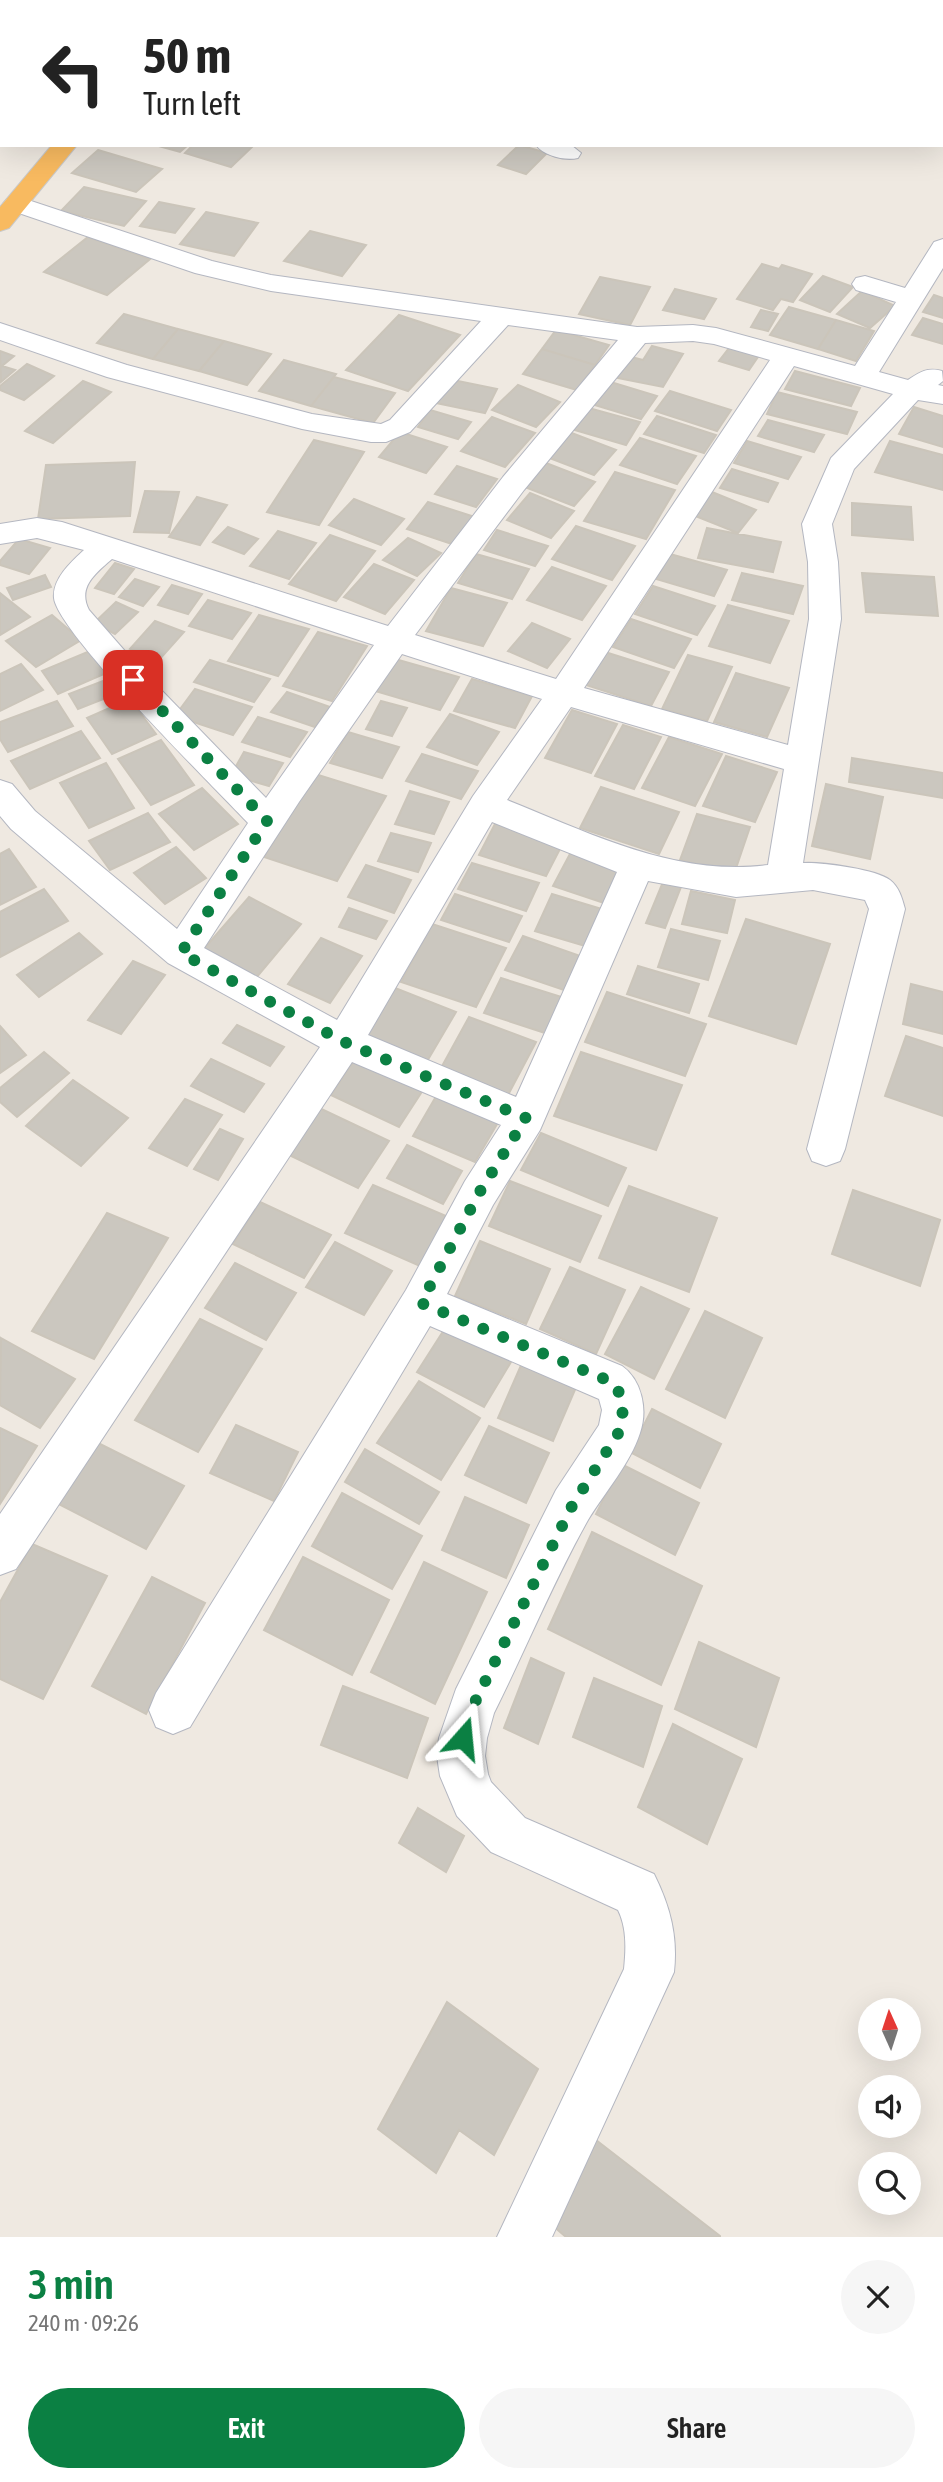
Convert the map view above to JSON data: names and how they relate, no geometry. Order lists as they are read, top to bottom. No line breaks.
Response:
{"north":"top","page":{"turn":["50 m","Turn left"],"heading":["3 min","240 m · 09:26"],"buttons":["Exit","Share"]}}
